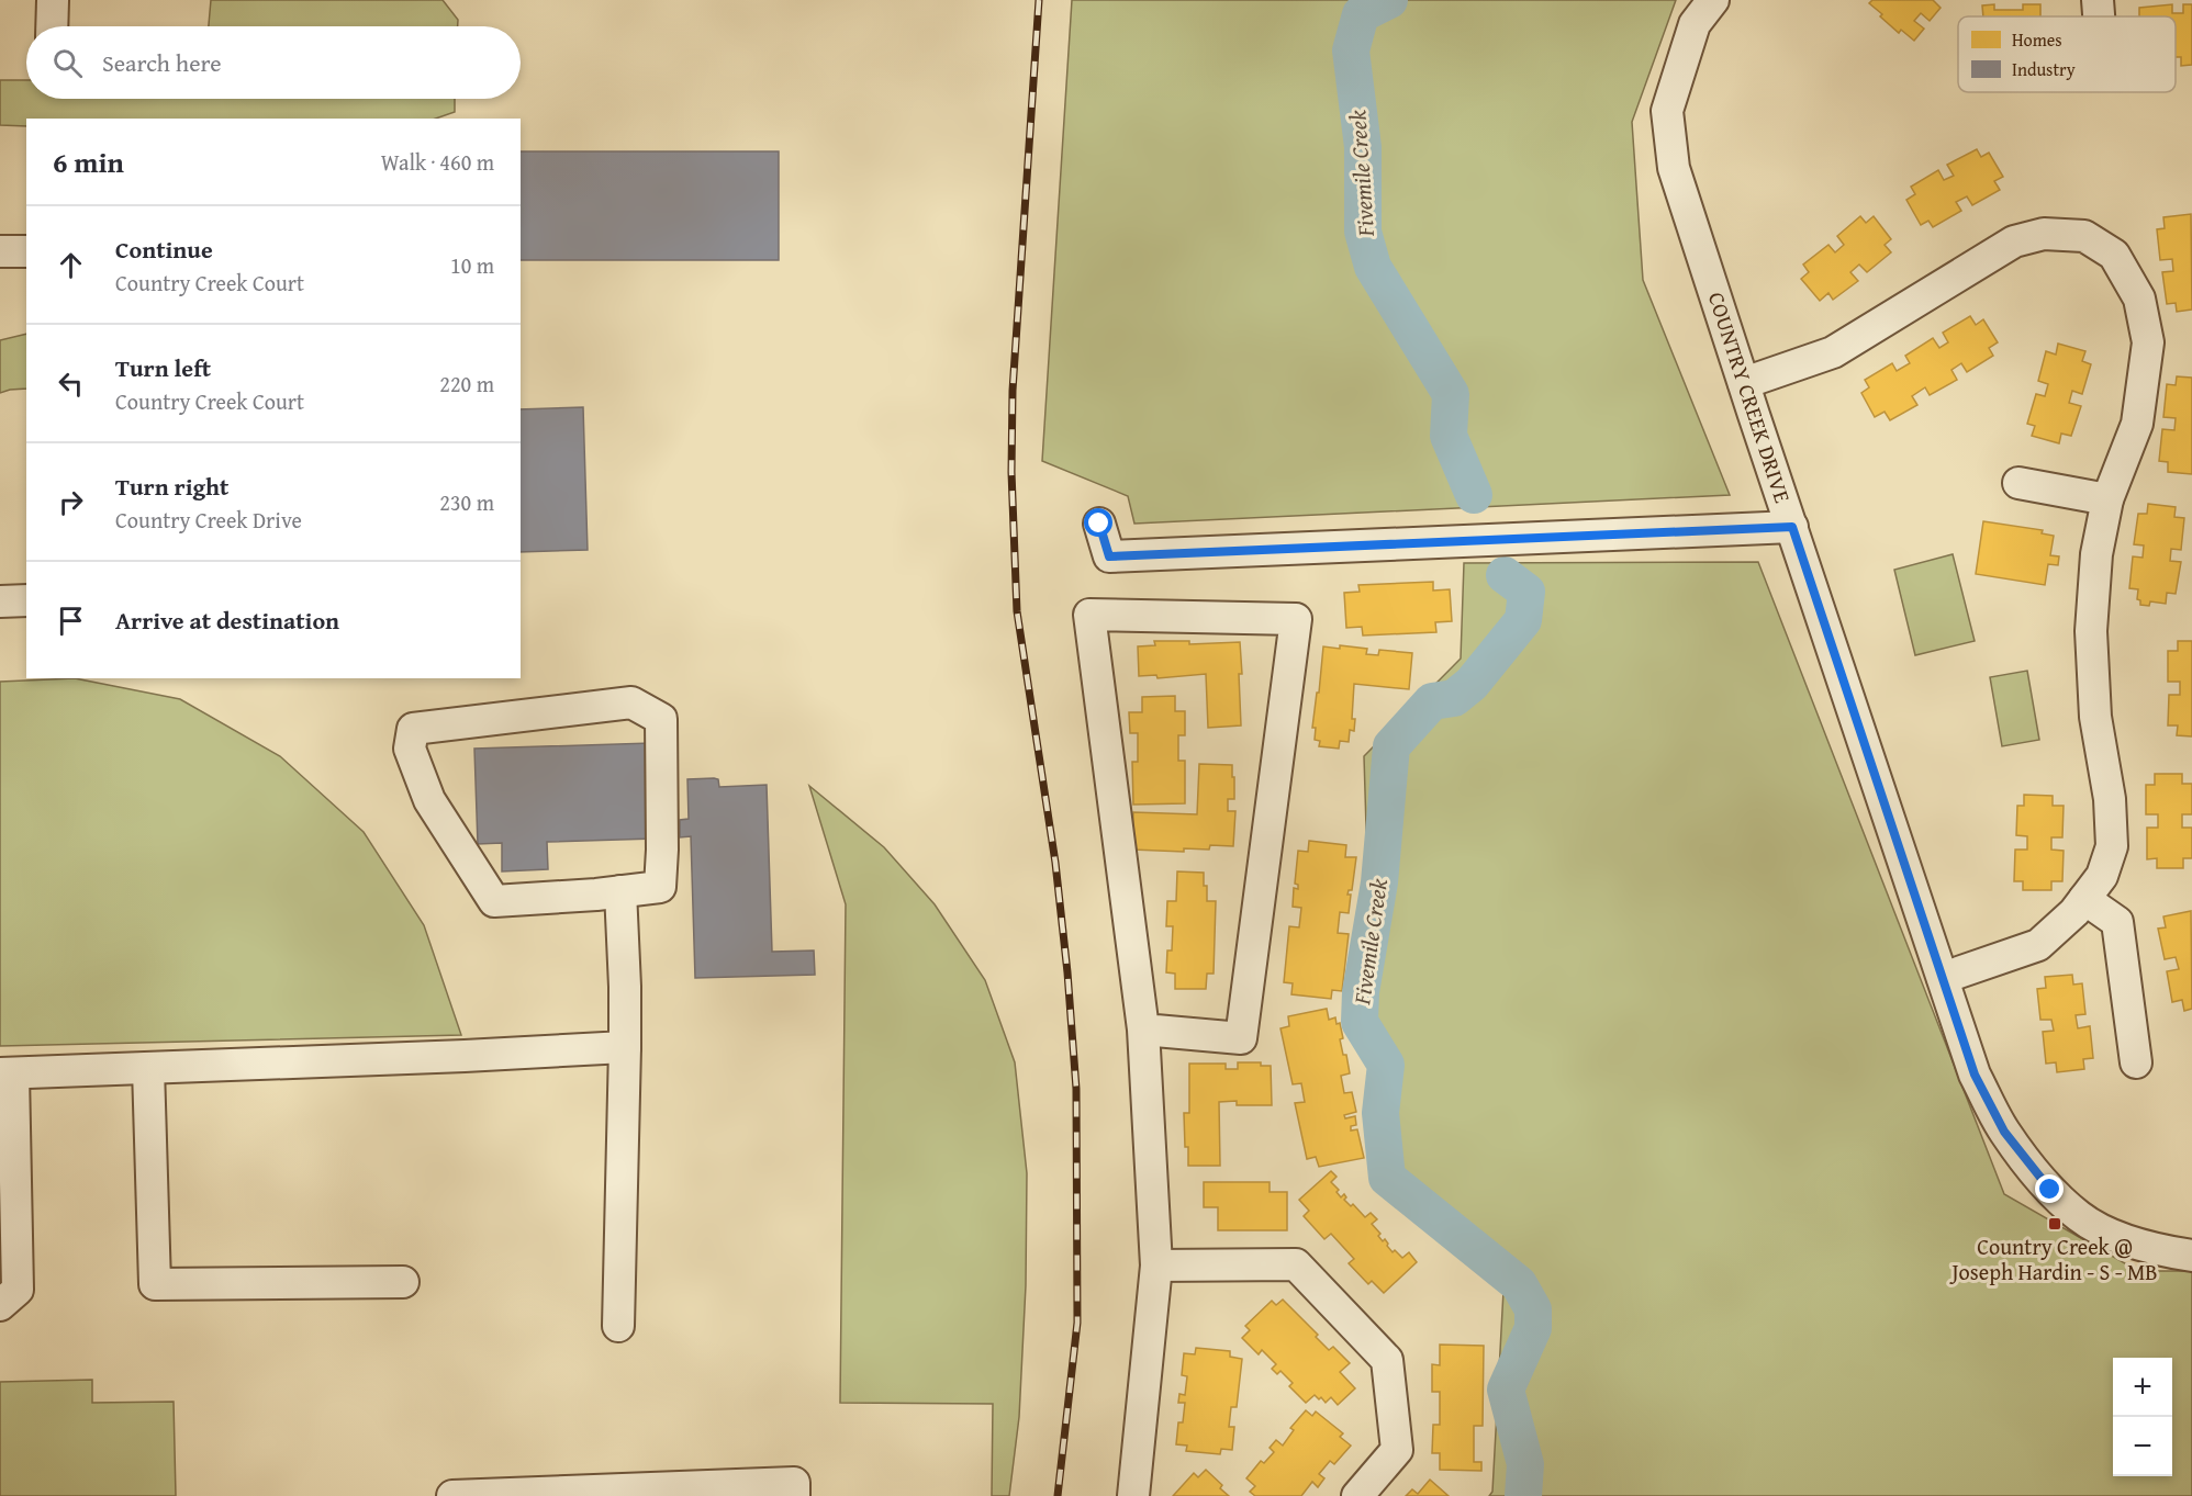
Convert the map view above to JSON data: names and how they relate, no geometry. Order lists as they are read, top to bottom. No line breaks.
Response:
{"streets":{"street":["COUNTRY CREEK DRIVE"]},"water":["Fivemile Creek"],"places":{"transit":["Country Creek @ Joseph Hardin - S - MB"]},"legend":["Homes","Industry"],"page":{"search":"Search here","heading":["6 min","Walk · 460 m"],"list":[["Continue","Country Creek Court","10 m"],["Turn left","Country Creek Court","220 m"],["Turn right","Country Creek Drive","230 m"],"Arrive at destination"],"map_buttons":["+","−"]}}
